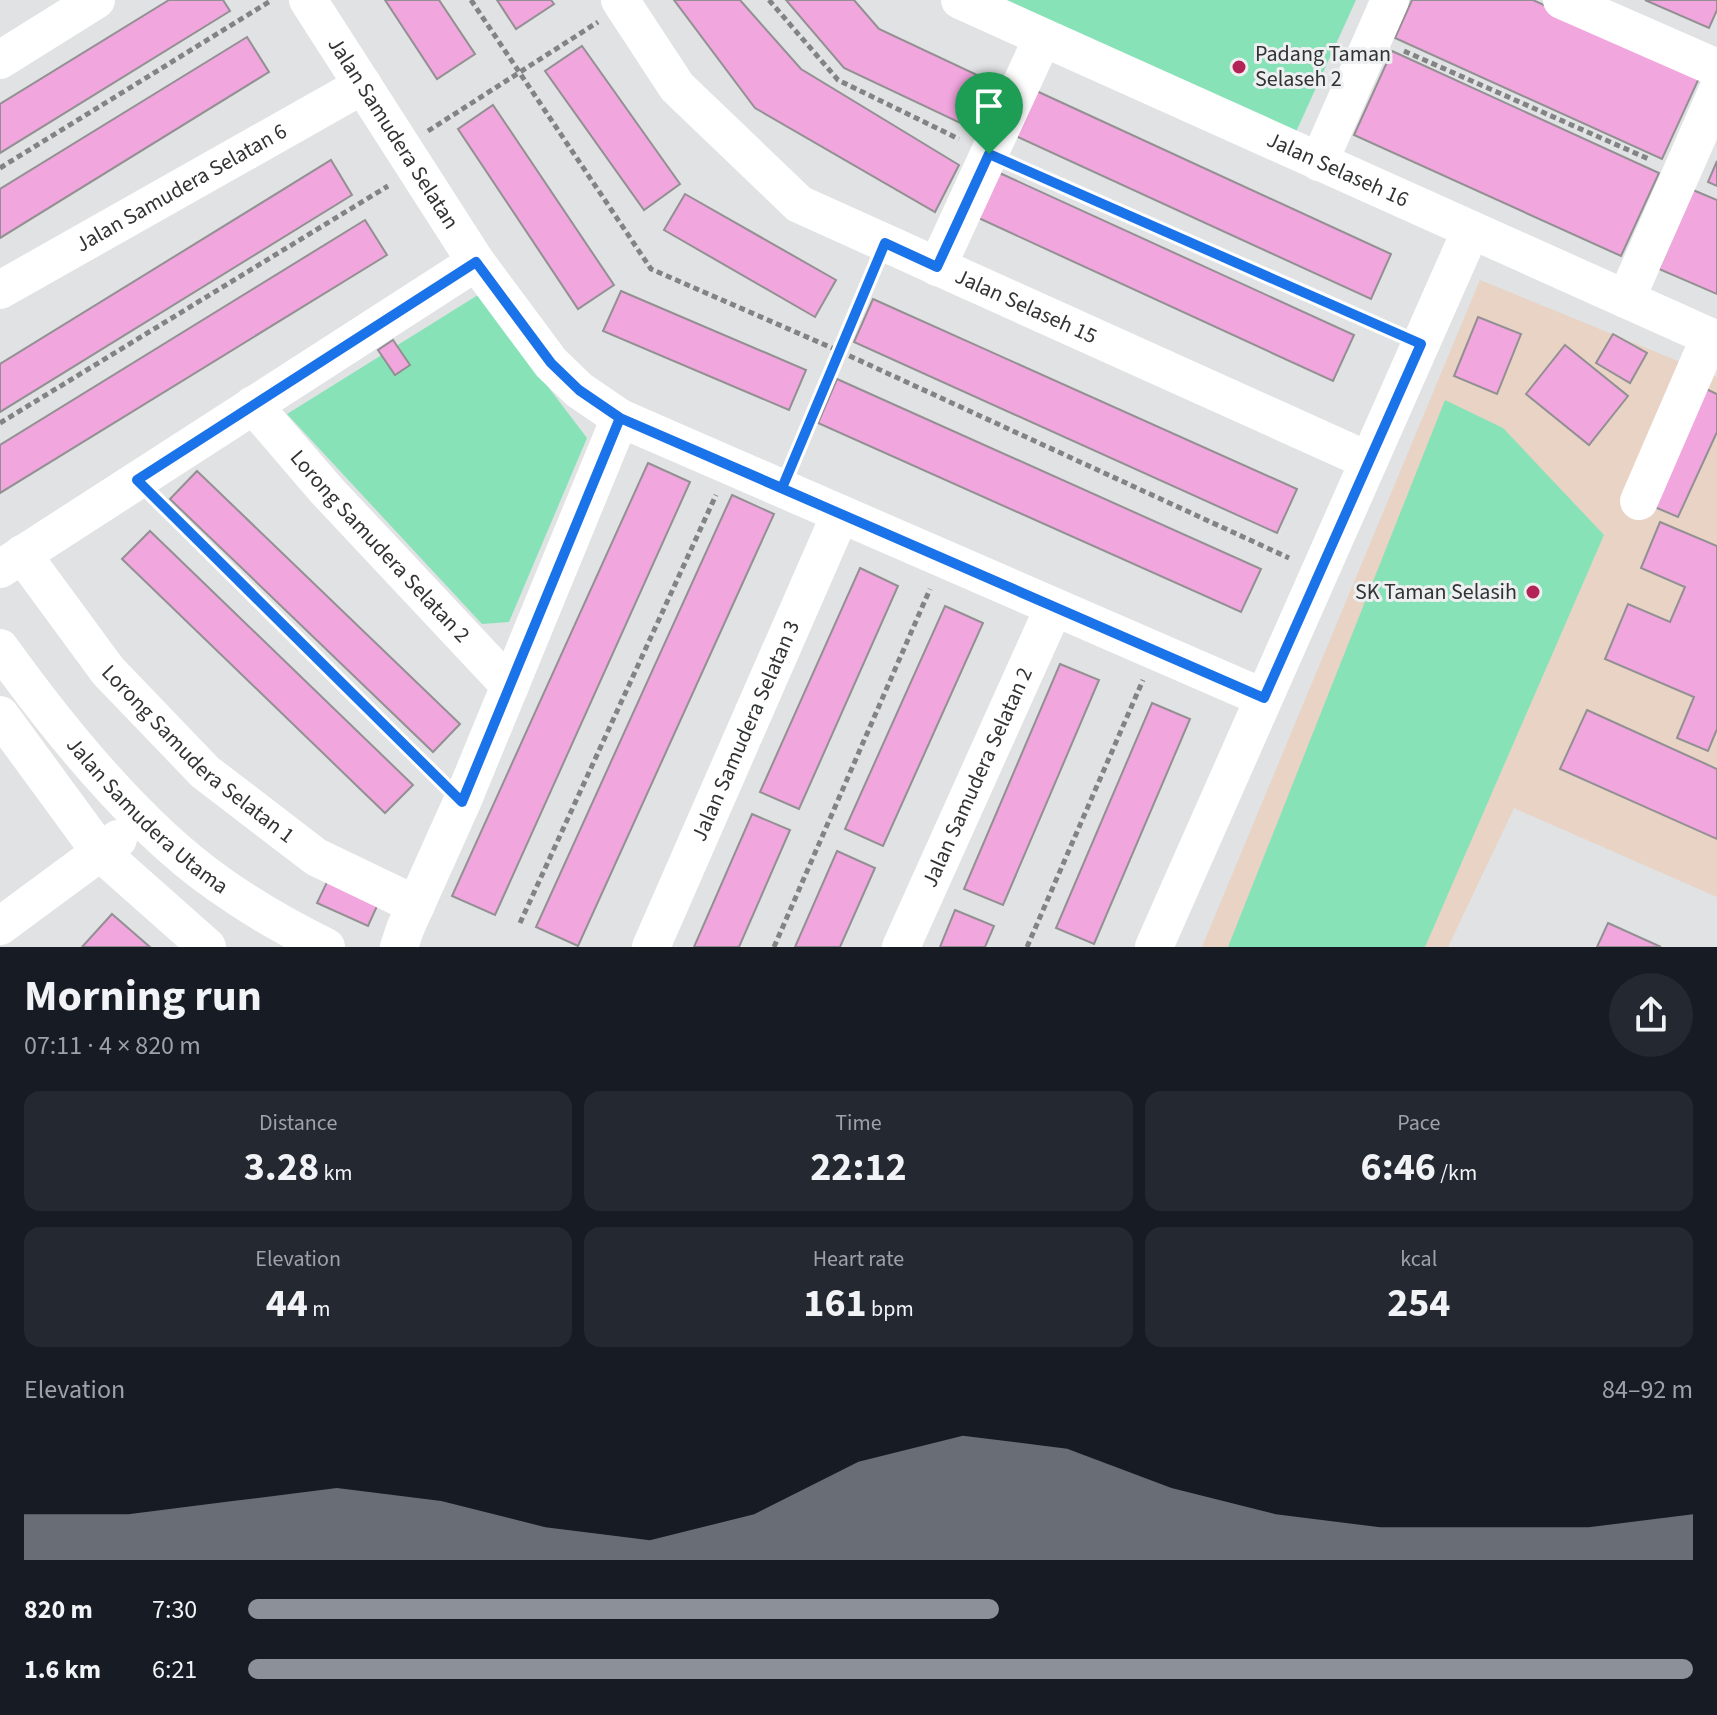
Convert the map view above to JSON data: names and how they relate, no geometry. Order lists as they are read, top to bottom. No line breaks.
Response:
{"streets":{"street":["Jalan Samudera Selatan","Jalan Selaseh 16","Jalan Samudera Selatan 6","Jalan Selaseh 15","Lorong Samudera Selatan 2","Jalan Samudera Selatan 3","Lorong Samudera Selatan 1","Jalan Samudera Selatan 2","Jalan Samudera Utama"]},"crossings":[["Jalan Samudera Selatan","Jalan Samudera Selatan 6"],["Jalan Samudera Selatan","Jalan Samudera Selatan 3"],["Jalan Samudera Selatan","Jalan Samudera Selatan 2"]],"places":["Padang Taman Selaseh 2","SK Taman Selasih"],"page":{"heading":["Morning run","07:11 · 4 × 820 m"],"stats":[["Distance","3.28 km"],["Time","22:12"],["Pace","6:46 /km"],["Elevation","44 m"],["Heart rate","161 bpm"],["kcal","254"]],"chart":["Elevation","84–92 m"],"list":[{"name":"820 m","note":"7:30"},{"name":"1.6 km","note":"6:21"}]}}
